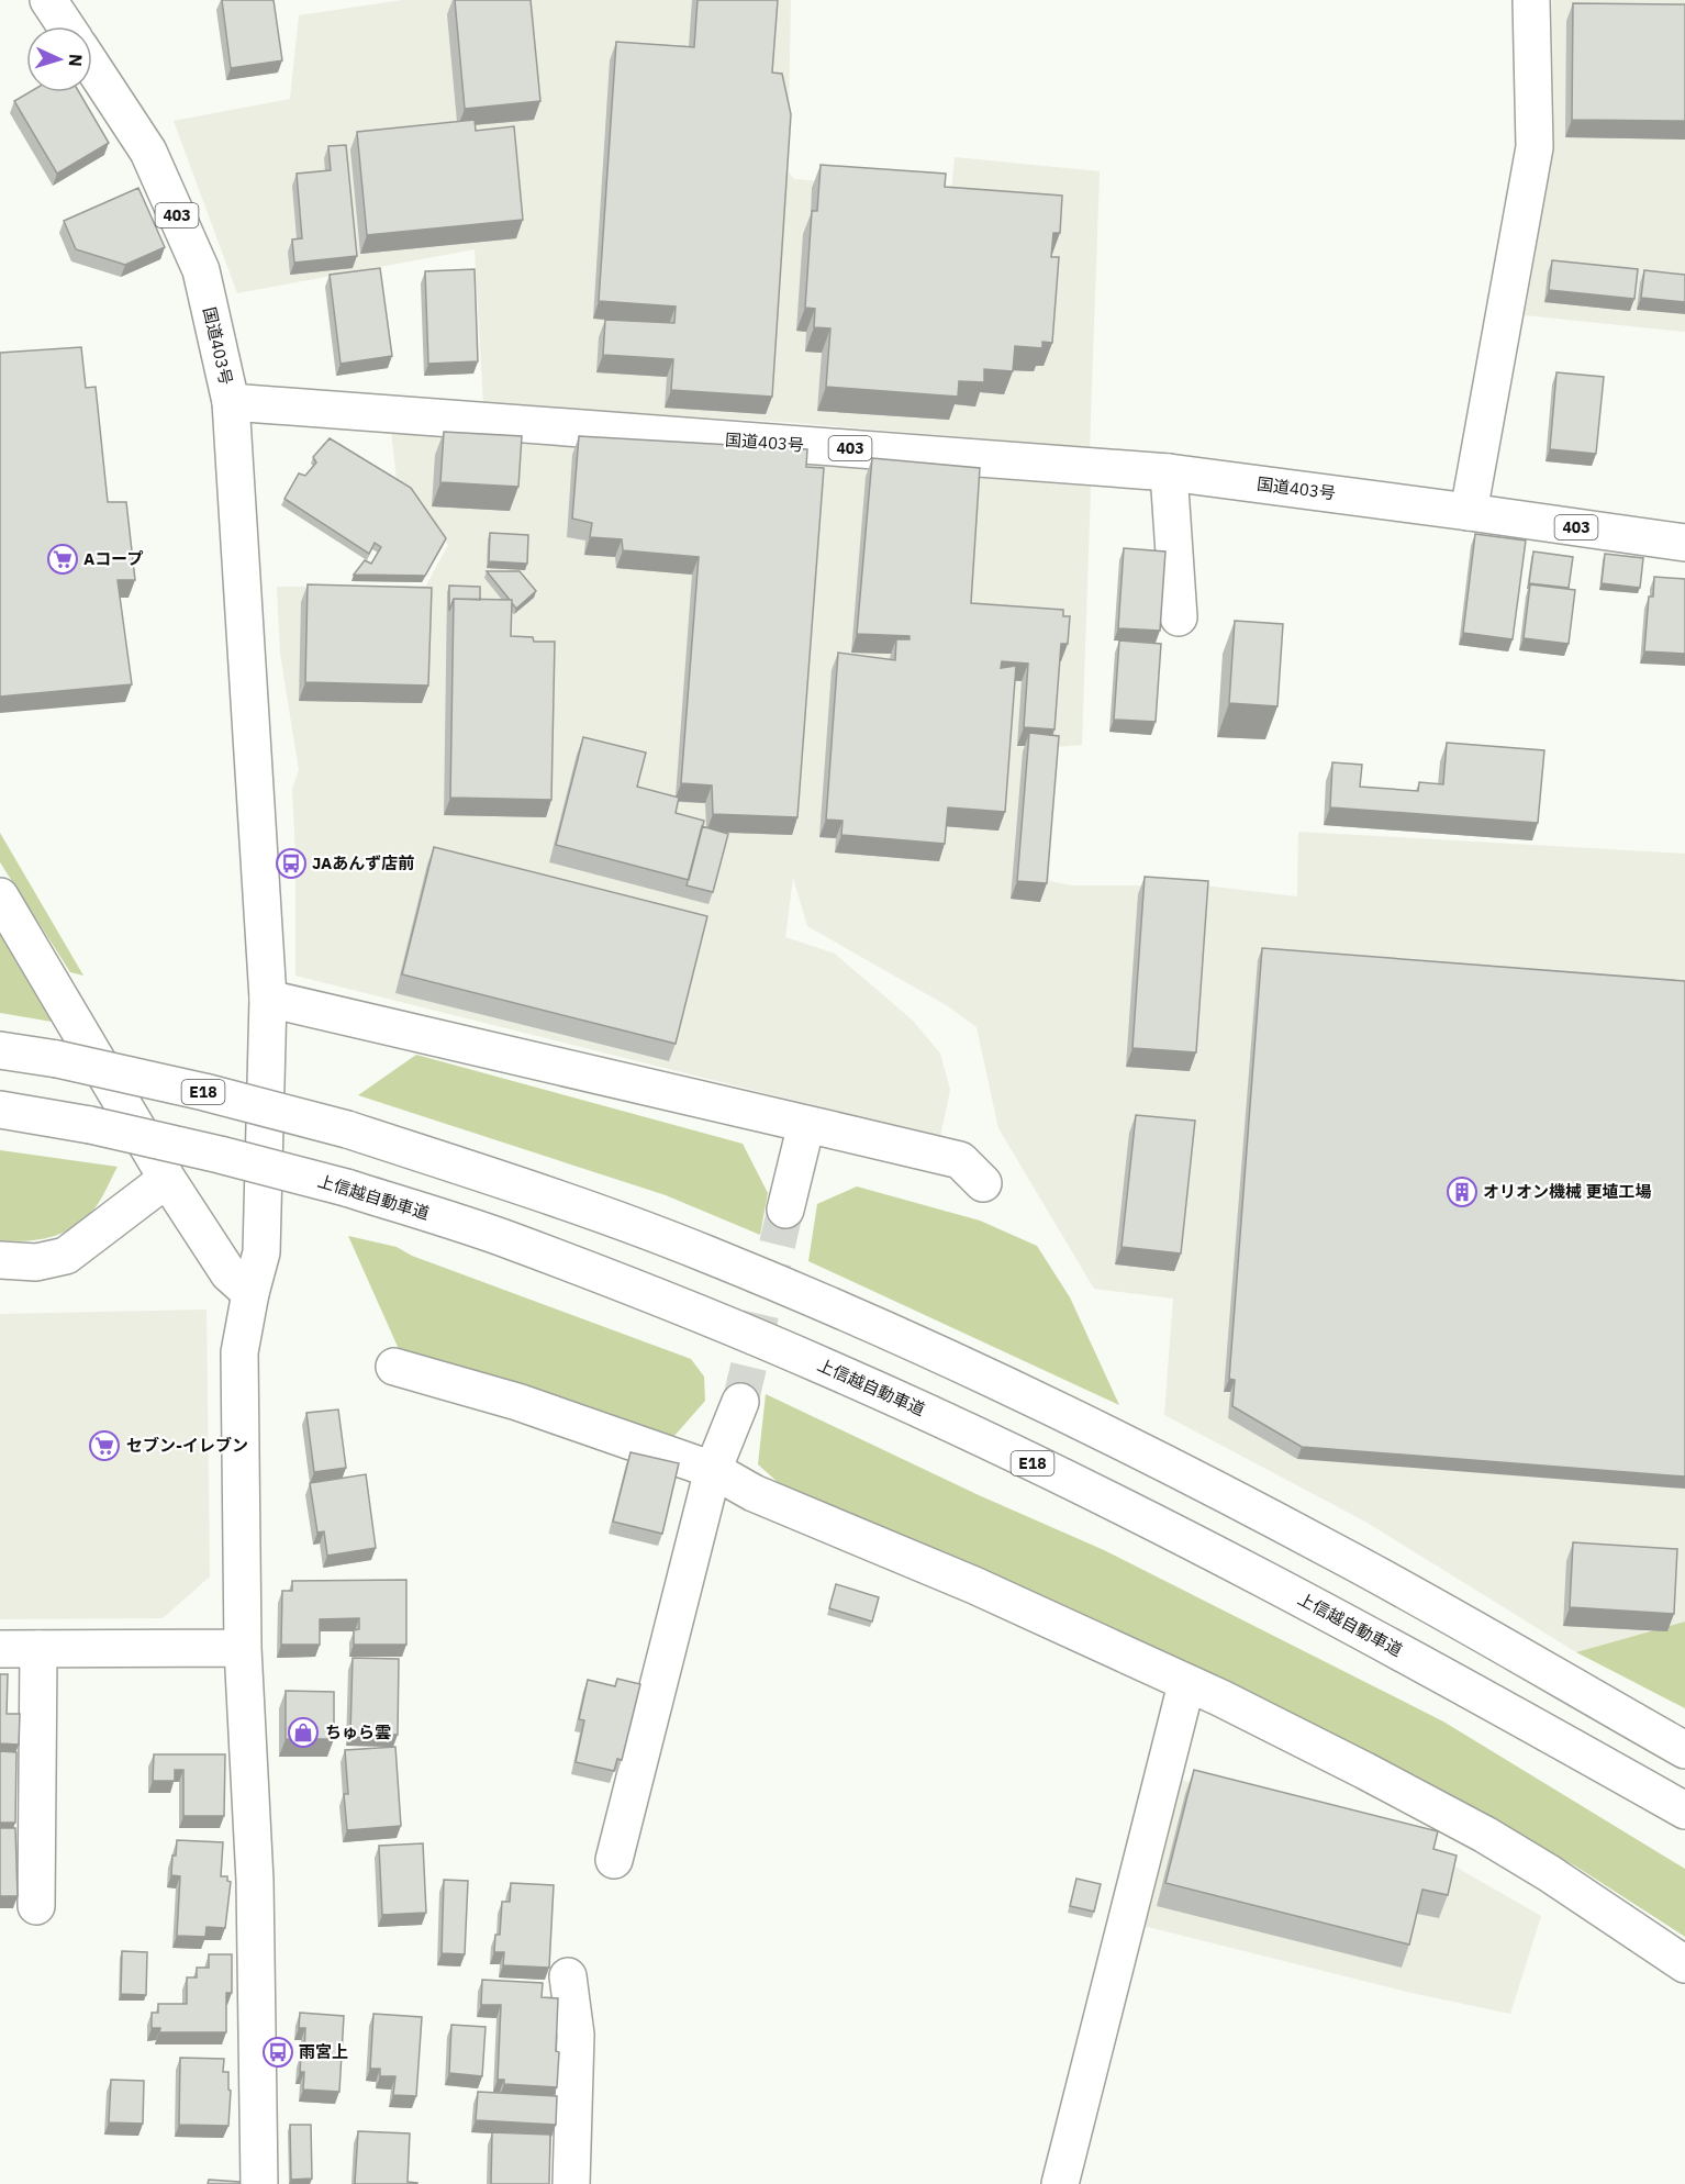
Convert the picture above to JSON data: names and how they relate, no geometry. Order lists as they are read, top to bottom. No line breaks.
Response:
{"streets":{"main road":["403","国道403号","E18","上信越自動車道"]},"places":{"supermarket":["Aコープ","セブン-イレブン"],"bus stop":["JAあんず店前","雨宮上"],"building":["オリオン機械 更埴工場"],"shop":["ちゅら雲"]},"north":"right"}
